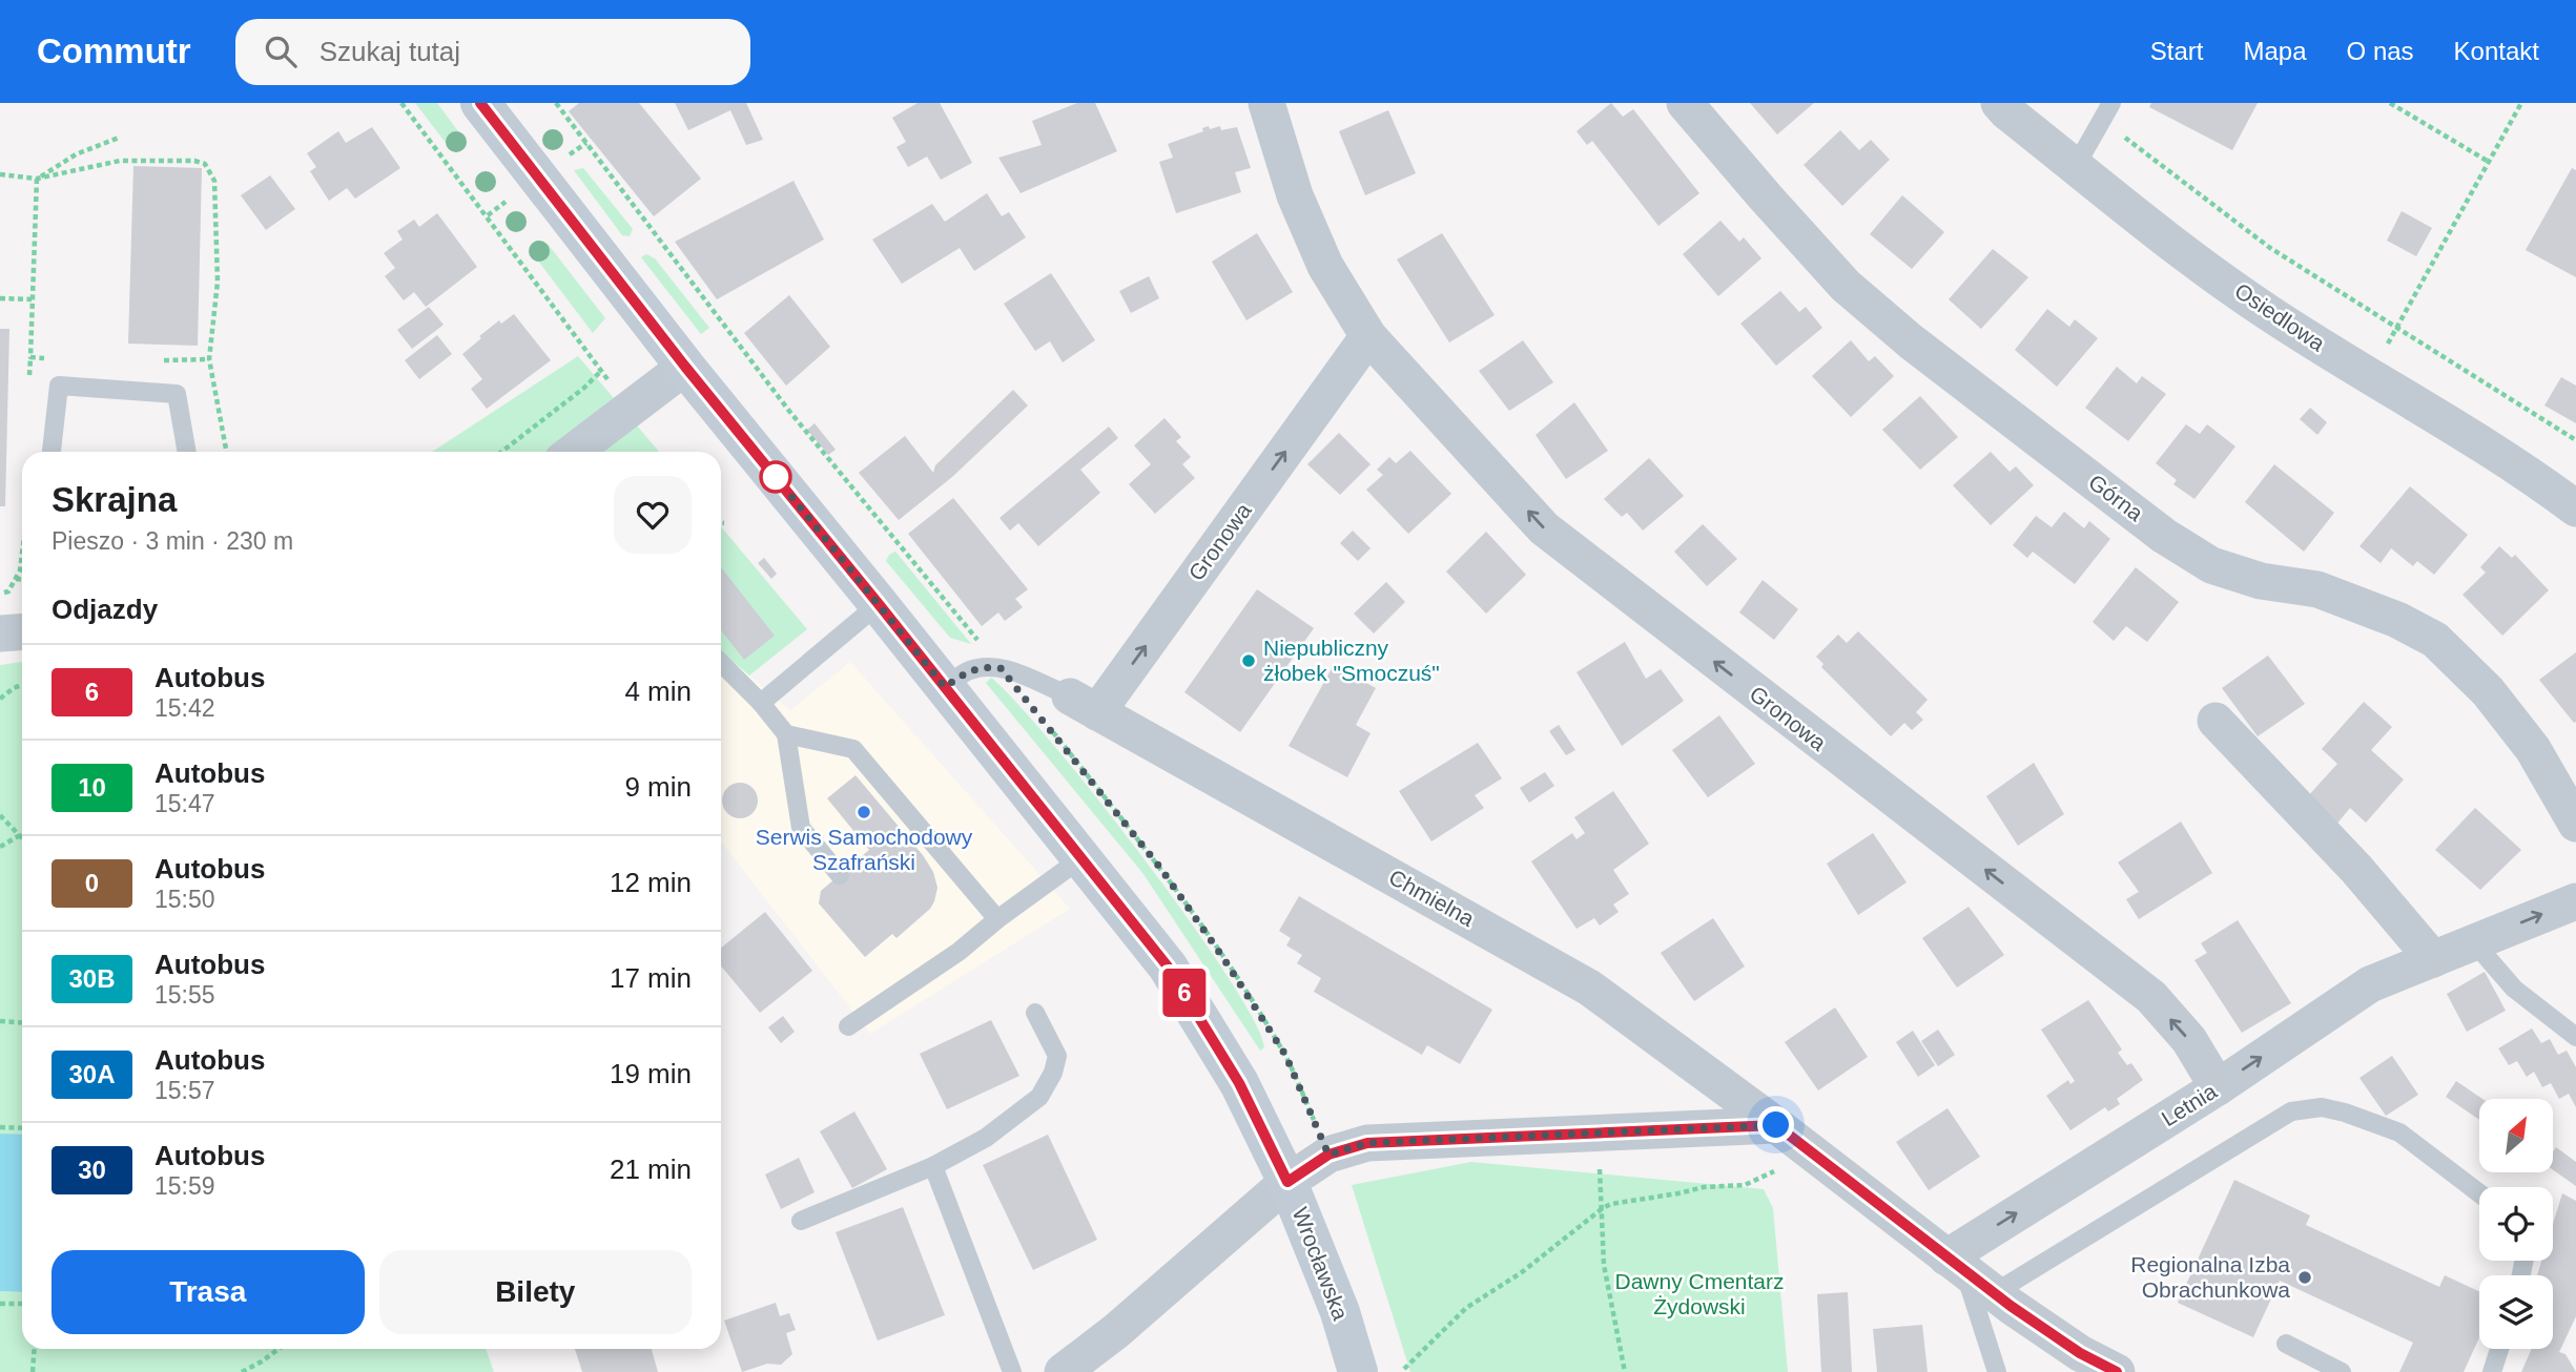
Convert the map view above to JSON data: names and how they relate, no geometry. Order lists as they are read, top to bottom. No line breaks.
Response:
{"streets":{"main road":["Wrocławska"],"street":["Osiedlowa","Górna","Gronowa","Chmielna","Letnia"]},"crossings":[["Gronowa","Chmielna"],["Gronowa","Letnia"],["Chmielna","Letnia"],["Chmielna","Wrocławska"]],"one_way":["Letnia"],"parks":["Dawny Cmentarz Żydowski"],"places":["Niepubliczny żłobek \"Smoczuś\"","Serwis Samochodowy Szafrański","Regionalna Izba Obrachunkowa"],"lines":["bus line 6"],"north":"top right","page":{"header":"Commutr","search":"Szukaj tutaj","nav":["Start","Mapa","O nas","Kontakt"],"on_map":"6","heading":[["Skrajna","Pieszo · 3 min · 230 m"],"Odjazdy"],"list":[{"mark":"6","name":"Autobus","note":"15:42","value":"4 min"},{"mark":"10","name":"Autobus","note":"15:47","value":"9 min"},{"mark":"0","name":"Autobus","note":"15:50","value":"12 min"},{"mark":"30B","name":"Autobus","note":"15:55","value":"17 min"},{"mark":"30A","name":"Autobus","note":"15:57","value":"19 min"},{"mark":"30","name":"Autobus","note":"15:59","value":"21 min"}],"buttons":["Trasa","Bilety"]}}
